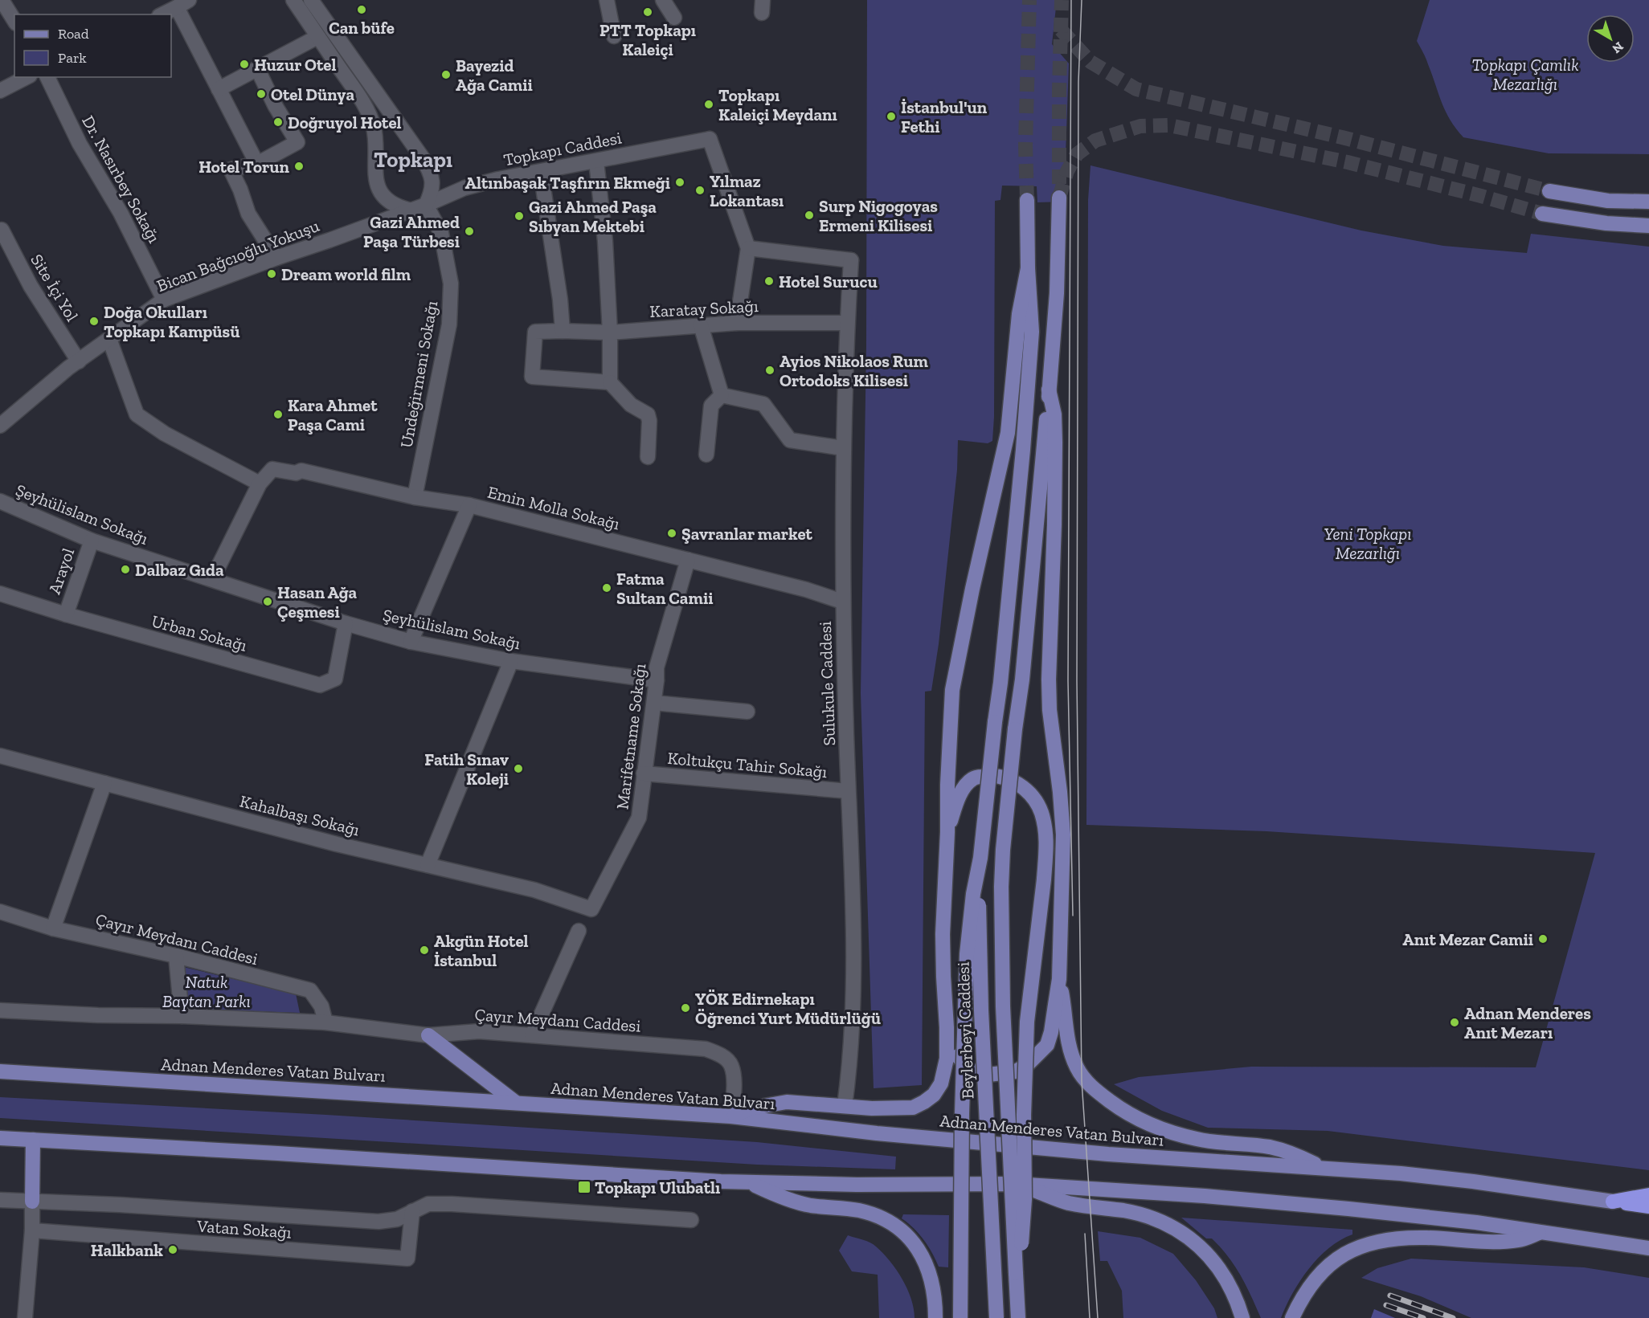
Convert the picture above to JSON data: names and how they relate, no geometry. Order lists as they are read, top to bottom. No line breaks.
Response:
{"streets":{"main road":["Beylerbeyi Caddesi","Adnan Menderes Vatan Bulvarı"],"street":["Topkapı Caddesi","Dr. Nasırbey Sokağı","Bican Bağcıoğlu Yokuşu","Site İçi Yol","Karatay Sokağı","Undeğirmeni Sokağı","Emin Molla Sokağı","Şeyhülislam Sokağı","Arayol","Urban Sokağı","Sulukule Caddesi","Marifetname Sokağı","Koltukçu Tahir Sokağı","Kahalbaşı Sokağı","Çayır Meydanı Caddesi","Vatan Sokağı"]},"crossings":[["Topkapı Caddesi","Bican Bağcıoğlu Yokuşu"],["Topkapı Caddesi","Undeğirmeni Sokağı"],["Topkapı Caddesi","Sulukule Caddesi"],["Dr. Nasırbey Sokağı","Bican Bağcıoğlu Yokuşu"],["Bican Bağcıoğlu Yokuşu","Site İçi Yol"],["Karatay Sokağı","Sulukule Caddesi"],["Undeğirmeni Sokağı","Emin Molla Sokağı"],["Emin Molla Sokağı","Sulukule Caddesi"],["Emin Molla Sokağı","Marifetname Sokağı"],["Şeyhülislam Sokağı","Arayol"],["Şeyhülislam Sokağı","Urban Sokağı"],["Şeyhülislam Sokağı","Marifetname Sokağı"],["Arayol","Urban Sokağı"],["Sulukule Caddesi","Koltukçu Tahir Sokağı"],["Marifetname Sokağı","Koltukçu Tahir Sokağı"],["Marifetname Sokağı","Kahalbaşı Sokağı"],["Çayır Meydanı Caddesi","Adnan Menderes Vatan Bulvarı"]],"districts":["Topkapı"],"parks":["Topkapı Çamlık Mezarlığı","Yeni Topkapı Mezarlığı","Natuk Baytan Parkı"],"places":{"other":["Can büfe","PTT Topkapı Kaleiçi","Huzur Otel","Bayezid Ağa Camii","Otel Dünya","Topkapı Kaleiçi Meydanı","İstanbul'un Fethi","Doğruyol Hotel","Hotel Torun","Altınbaşak Taşfırın Ekmeği","Yılmaz Lokantası","Surp Nigogoyas Ermeni Kilisesi","Gazi Ahmed Paşa Sıbyan Mektebi","Gazi Ahmed Paşa Türbesi","Dream world film","Hotel Surucu","Doğa Okulları Topkapı Kampüsü","Ayios Nikolaos Rum Ortodoks Kilisesi","Kara Ahmet Paşa Cami","Şavranlar market","Dalbaz Gıda","Fatma Sultan Camii","Hasan Ağa Çeşmesi","Fatih Sınav Koleji","Anıt Mezar Camii","Akgün Hotel İstanbul","YÖK Edirnekapı Öğrenci Yurt Müdürlüğü","Adnan Menderes Anıt Mezarı","Halkbank"],"transit":["Topkapı Ulubatlı"]},"legend":["Road","Park"],"north":"bottom right"}
